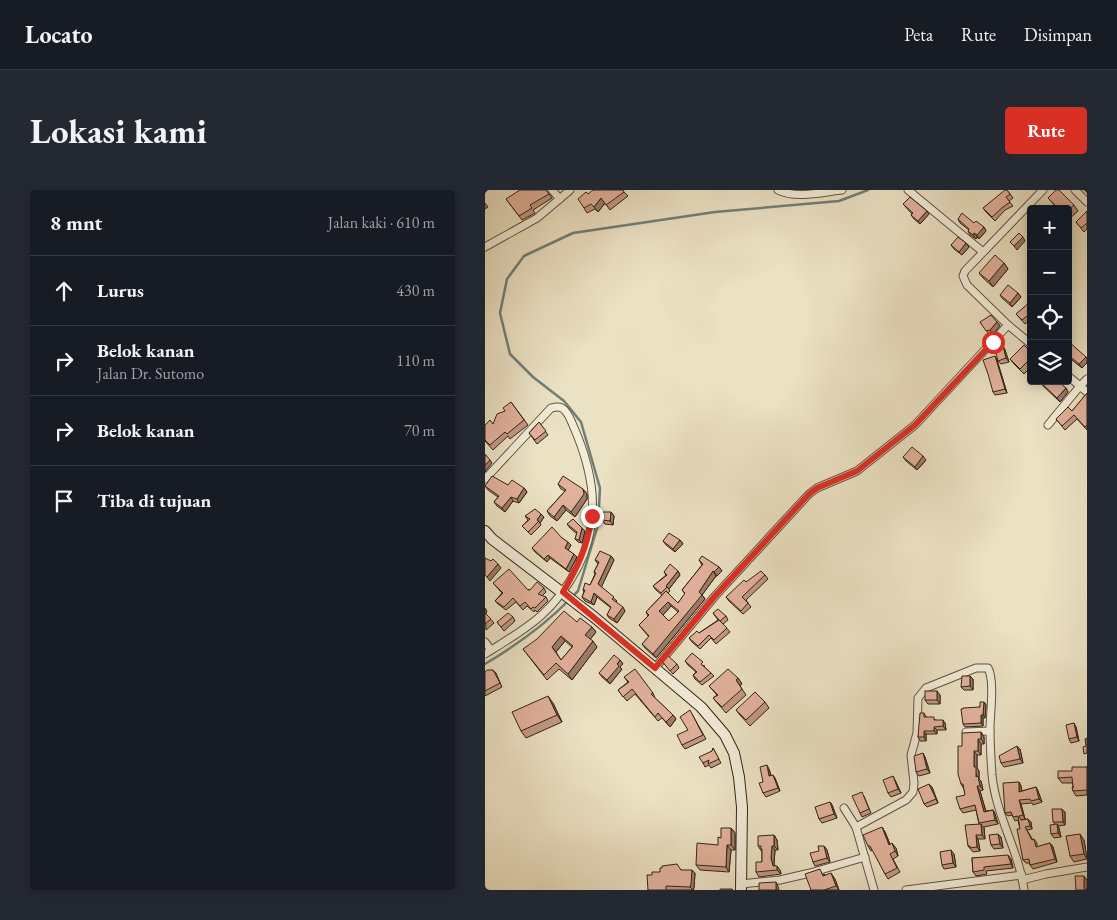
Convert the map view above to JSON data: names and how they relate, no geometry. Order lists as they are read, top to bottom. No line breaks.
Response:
{"page":{"header":"Locato","nav":["Peta","Rute","Disimpan"],"buttons":"Rute","title":"Lokasi kami","heading":["8 mnt","Jalan kaki · 610 m"],"map_buttons":["+","−"],"list":[["Lurus","430 m"],["Belok kanan","Jalan Dr. Sutomo","110 m"],["Belok kanan","70 m"],"Tiba di tujuan"]}}
